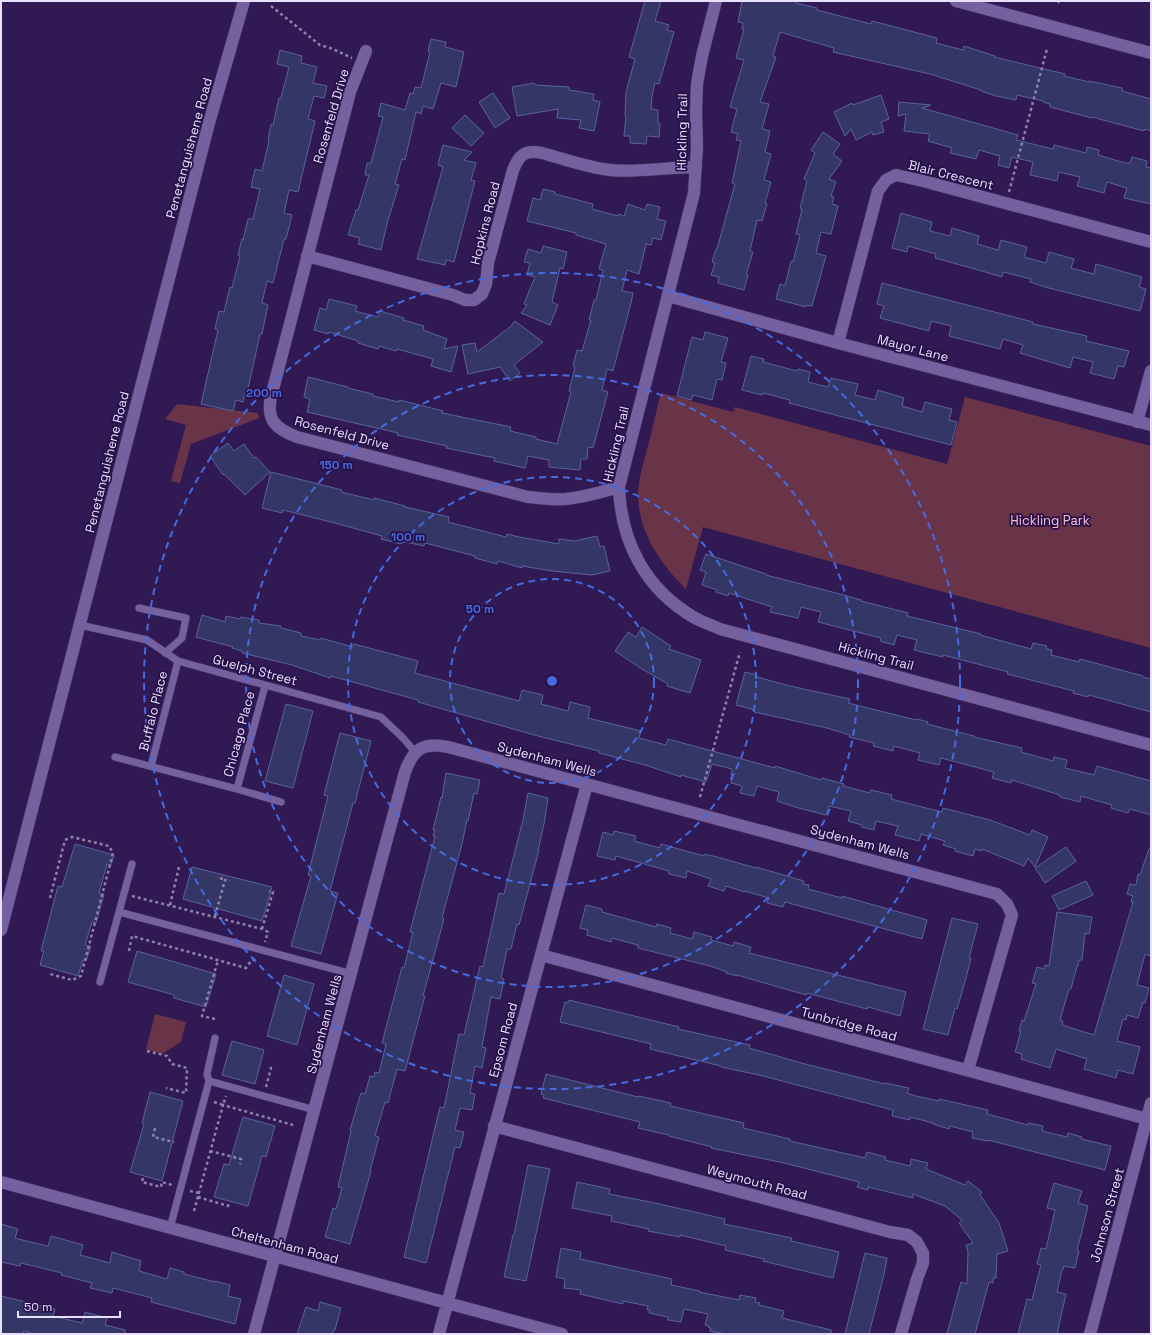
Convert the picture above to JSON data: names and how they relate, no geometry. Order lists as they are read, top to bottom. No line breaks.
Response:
{"streets":{"street":["Rosenfeld Drive","Hickling Trail","Penetanguishene Road","Blair Crescent","Hopkins Road","Mayor Lane","Sydenham Wells","Tunbridge Road","Epsom Road","Weymouth Road","Johnson Street","Cheltenham Road"],"lane":["Guelph Street","Buffalo Place","Chicago Place"]},"crossings":[["Rosenfeld Drive","Hickling Trail"],["Rosenfeld Drive","Hopkins Road"],["Hickling Trail","Hopkins Road"],["Hickling Trail","Mayor Lane"],["Penetanguishene Road","Guelph Street"],["Blair Crescent","Mayor Lane"],["Guelph Street","Buffalo Place"],["Guelph Street","Chicago Place"],["Guelph Street","Sydenham Wells"],["Sydenham Wells","Tunbridge Road"],["Sydenham Wells","Epsom Road"],["Sydenham Wells","Cheltenham Road"],["Tunbridge Road","Epsom Road"],["Tunbridge Road","Johnson Street"],["Epsom Road","Weymouth Road"],["Epsom Road","Cheltenham Road"]],"parks":["Hickling Park"],"scale_bar":"50 m","rings":["200 m","150 m","100 m","50 m"]}
